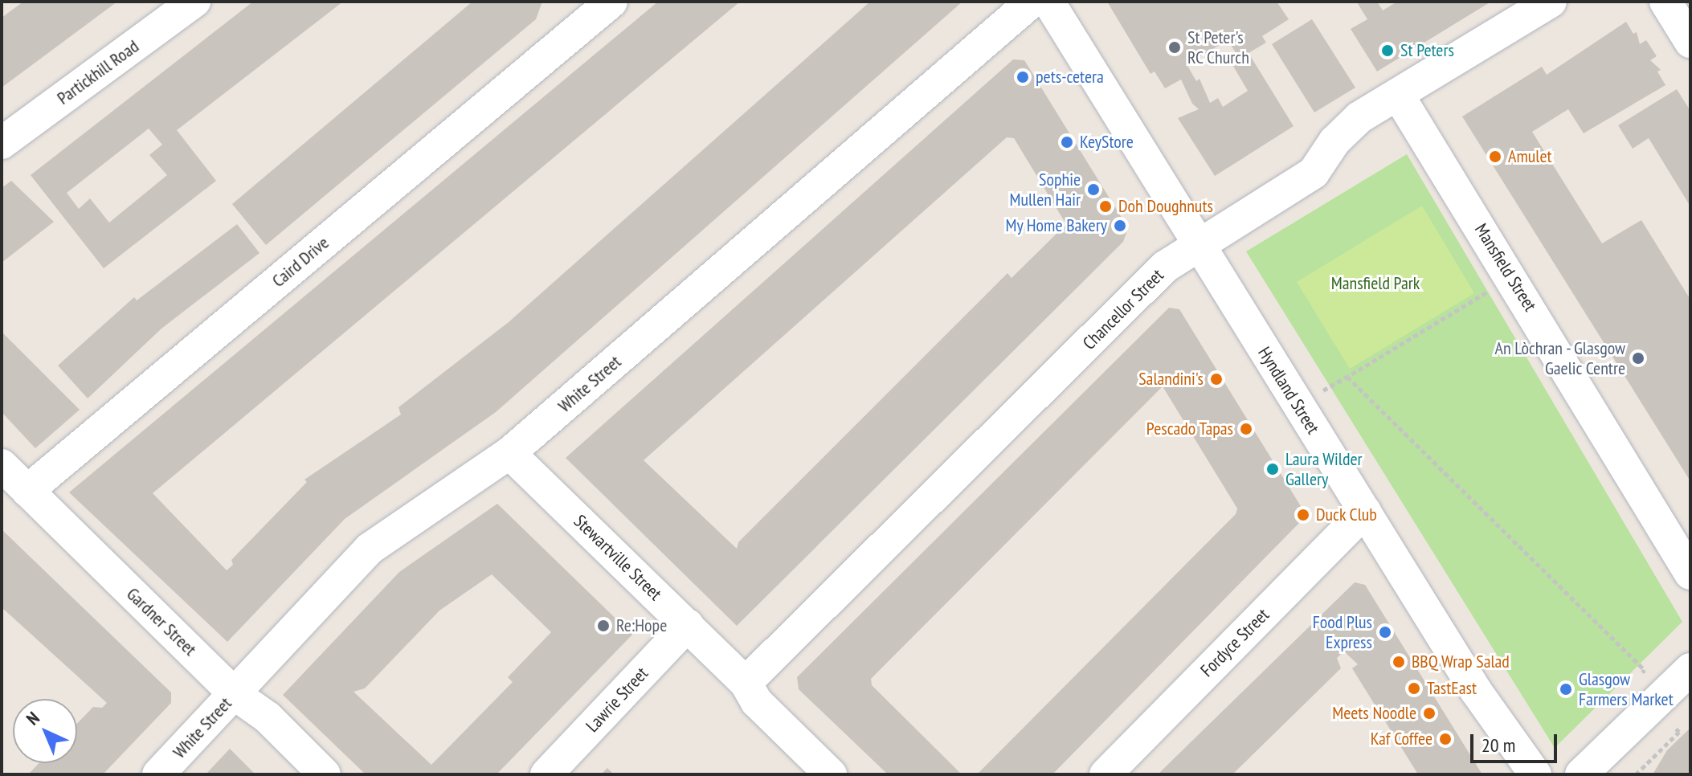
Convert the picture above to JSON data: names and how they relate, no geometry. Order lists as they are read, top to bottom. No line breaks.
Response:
{"streets":{"street":["Partickhill Road","Caird Drive","Mansfield Street","Chancellor Street","White Street","Hyndland Street","Stewartville Street","Gardner Street","Fordyce Street","Lawrie Street"]},"crossings":[["Caird Drive","Gardner Street"],["Mansfield Street","Chancellor Street"],["Chancellor Street","Hyndland Street"],["Chancellor Street","Stewartville Street"],["White Street","Stewartville Street"],["White Street","Gardner Street"],["Hyndland Street","Fordyce Street"],["Stewartville Street","Lawrie Street"]],"parks":["Mansfield Park"],"places":["St Peter's RC Church","St Peters","pets-cetera","KeyStore","Amulet","Sophie Mullen Hair","Doh Doughnuts","My Home Bakery","An Lòchran - Glasgow Gaelic Centre","Salandini's","Pescado Tapas","Laura Wilder Gallery","Duck Club","Re:Hope","Food Plus Express","BBQ Wrap Salad","TastEast","Glasgow Farmers Market","Meets Noodle","Kaf Coffee"],"scale_bar":"20 m","north":"top left"}
